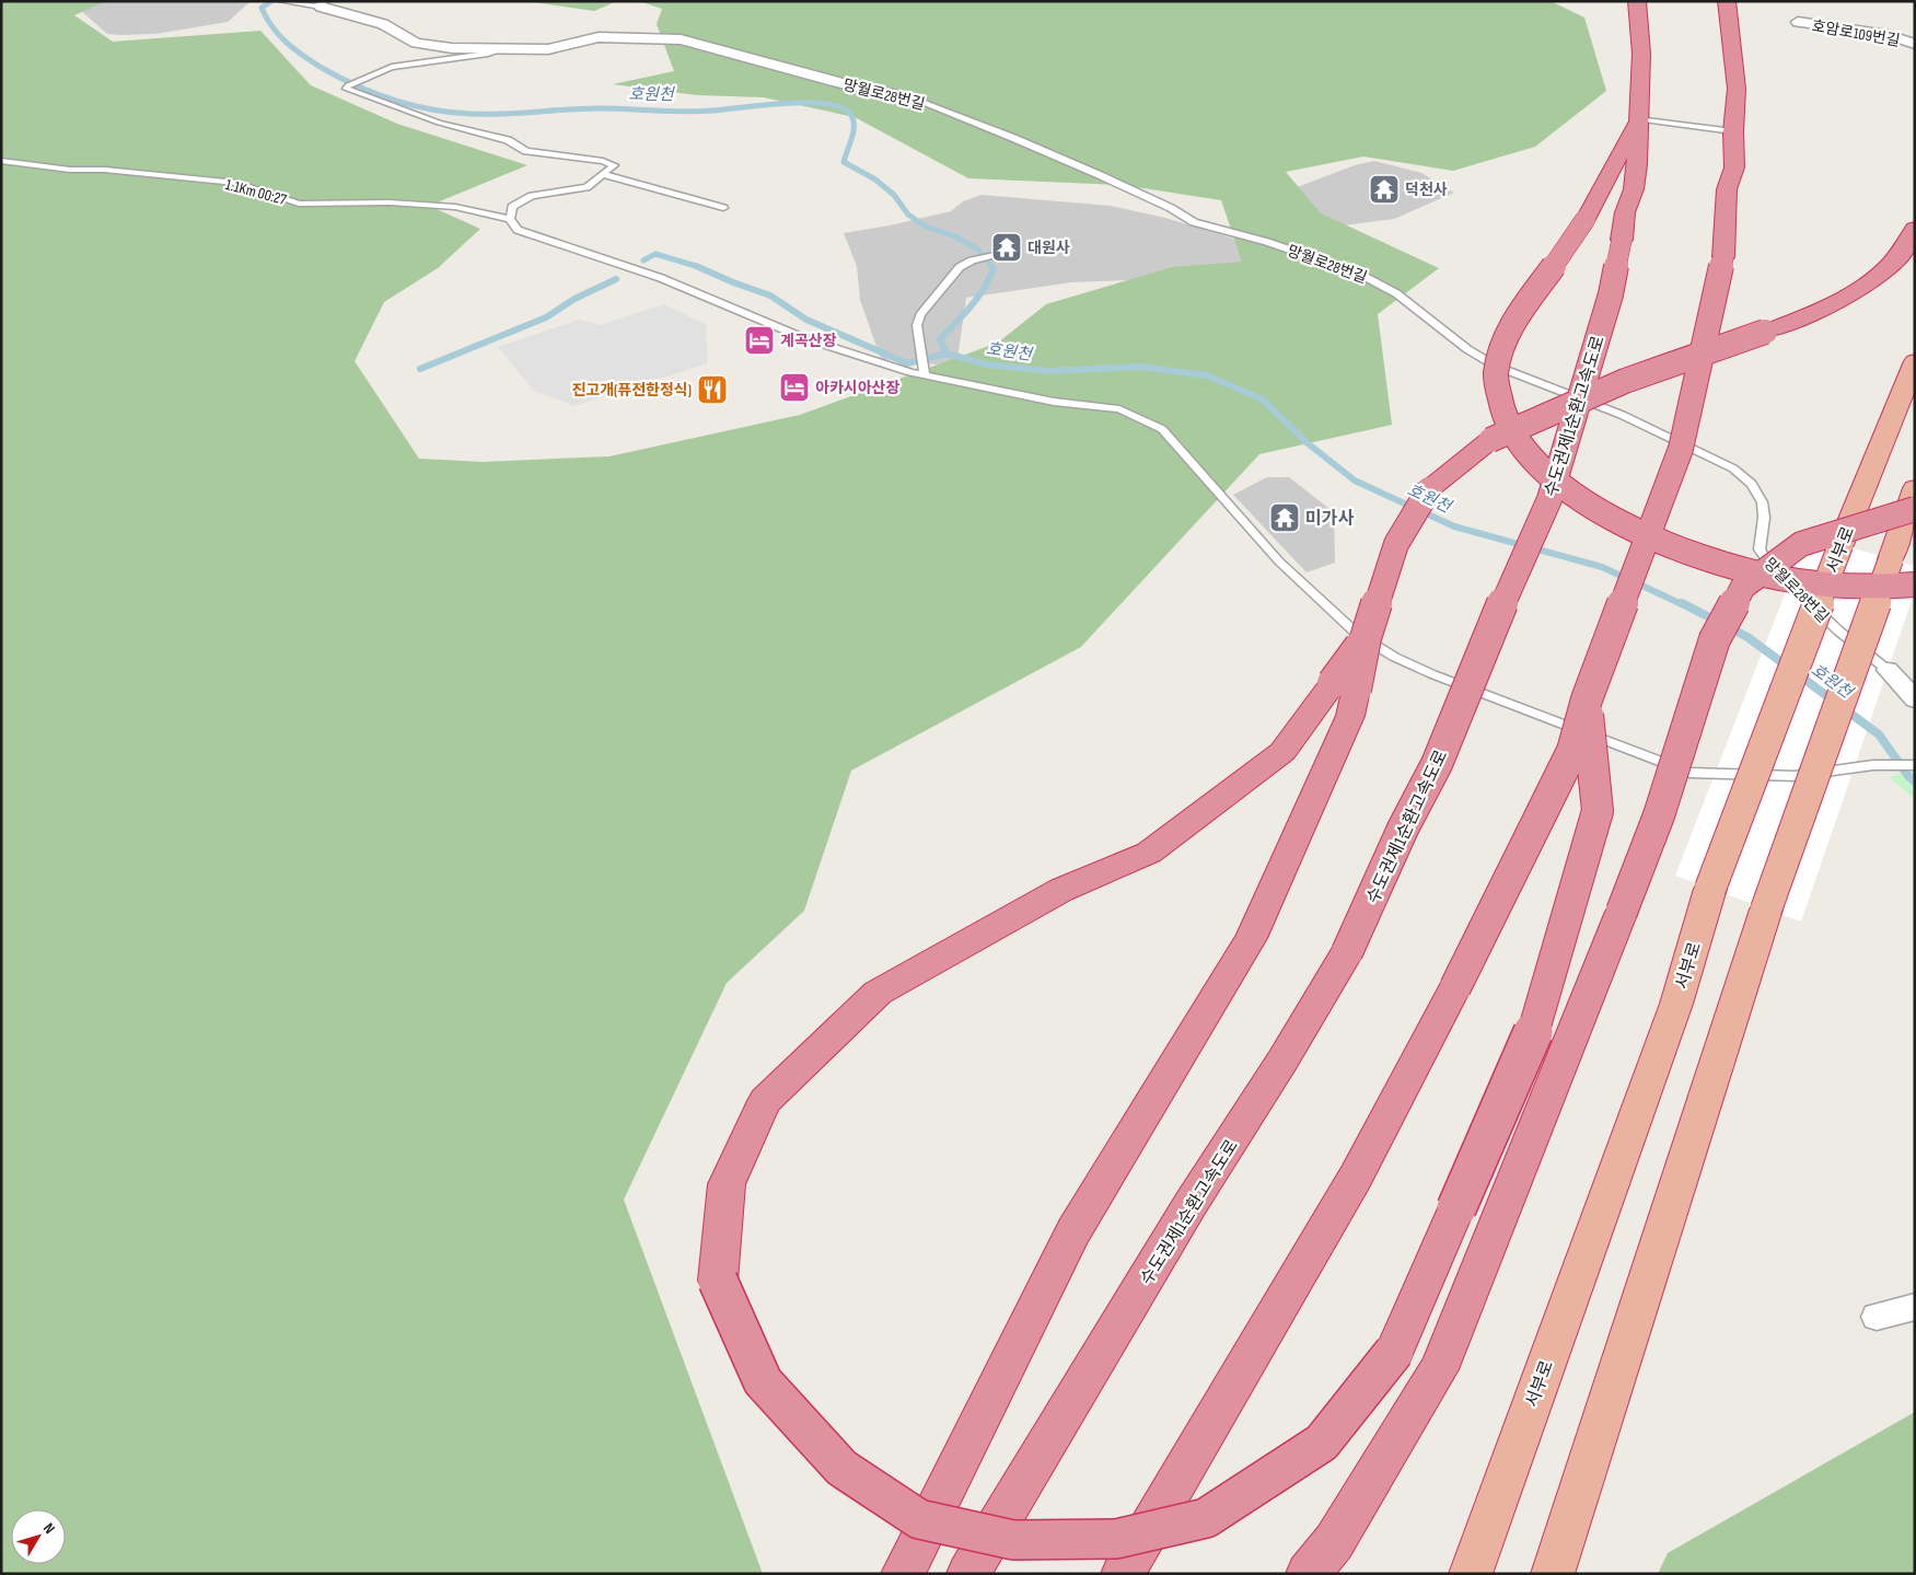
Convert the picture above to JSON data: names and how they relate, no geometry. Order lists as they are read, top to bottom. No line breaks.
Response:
{"streets":{"highway":["수도권제1순환고속도로","서부로"],"street":["호암로109번길","망월로28번길"],"lane":["1.1Km 00:27"]},"water":["호원천"],"places":{"temple":["덕천사","대원사","미가사"],"hotel":["계곡산장","아카시아산장"],"restaurant":["진고개(퓨전한정식)"]},"north":"top right"}
